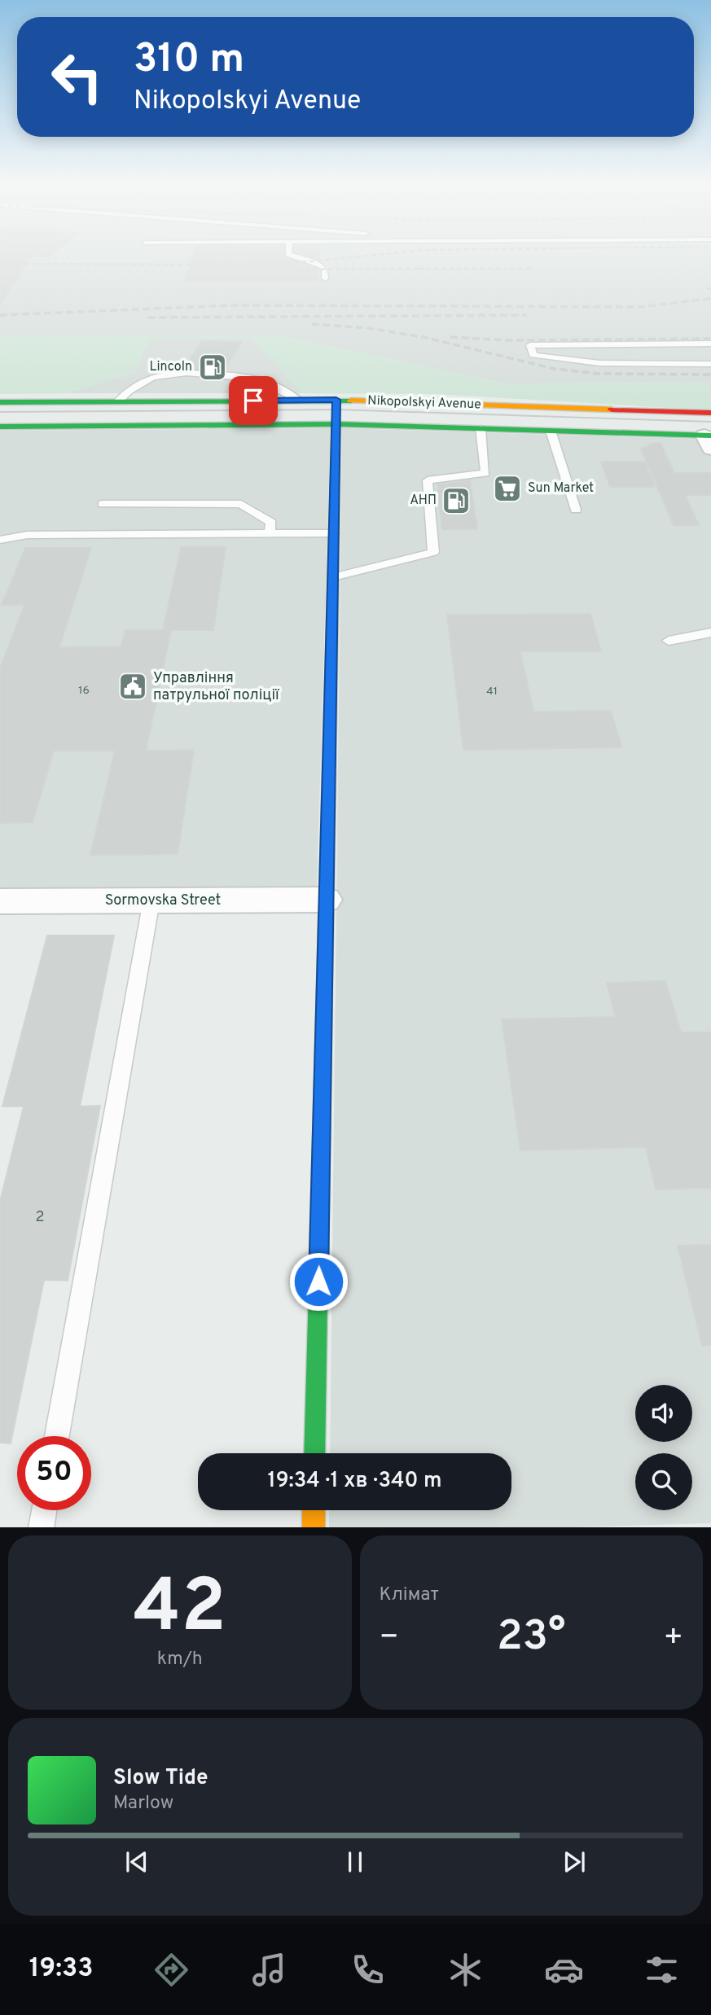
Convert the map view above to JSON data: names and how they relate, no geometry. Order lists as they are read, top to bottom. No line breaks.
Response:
{"streets":{"main road":["Nikopolskyi Avenue"],"street":["Sormovska Street"]},"places":{"fuel station":["Lincoln","АНП"],"supermarket":["Sun Market"],"public building":["Управління патрульної поліції"]},"house_numbers":["16","41","2"],"page":{"turn":["310 m","Nikopolskyi Avenue"],"limit":"50","trip":"19:34 · 1 хв · 340 m","tile":[["42","km/h"],"Клімат"],"heat":["−","23°","+"],"song":["Slow Tide","Marlow"],"tabs":"19:33"}}
